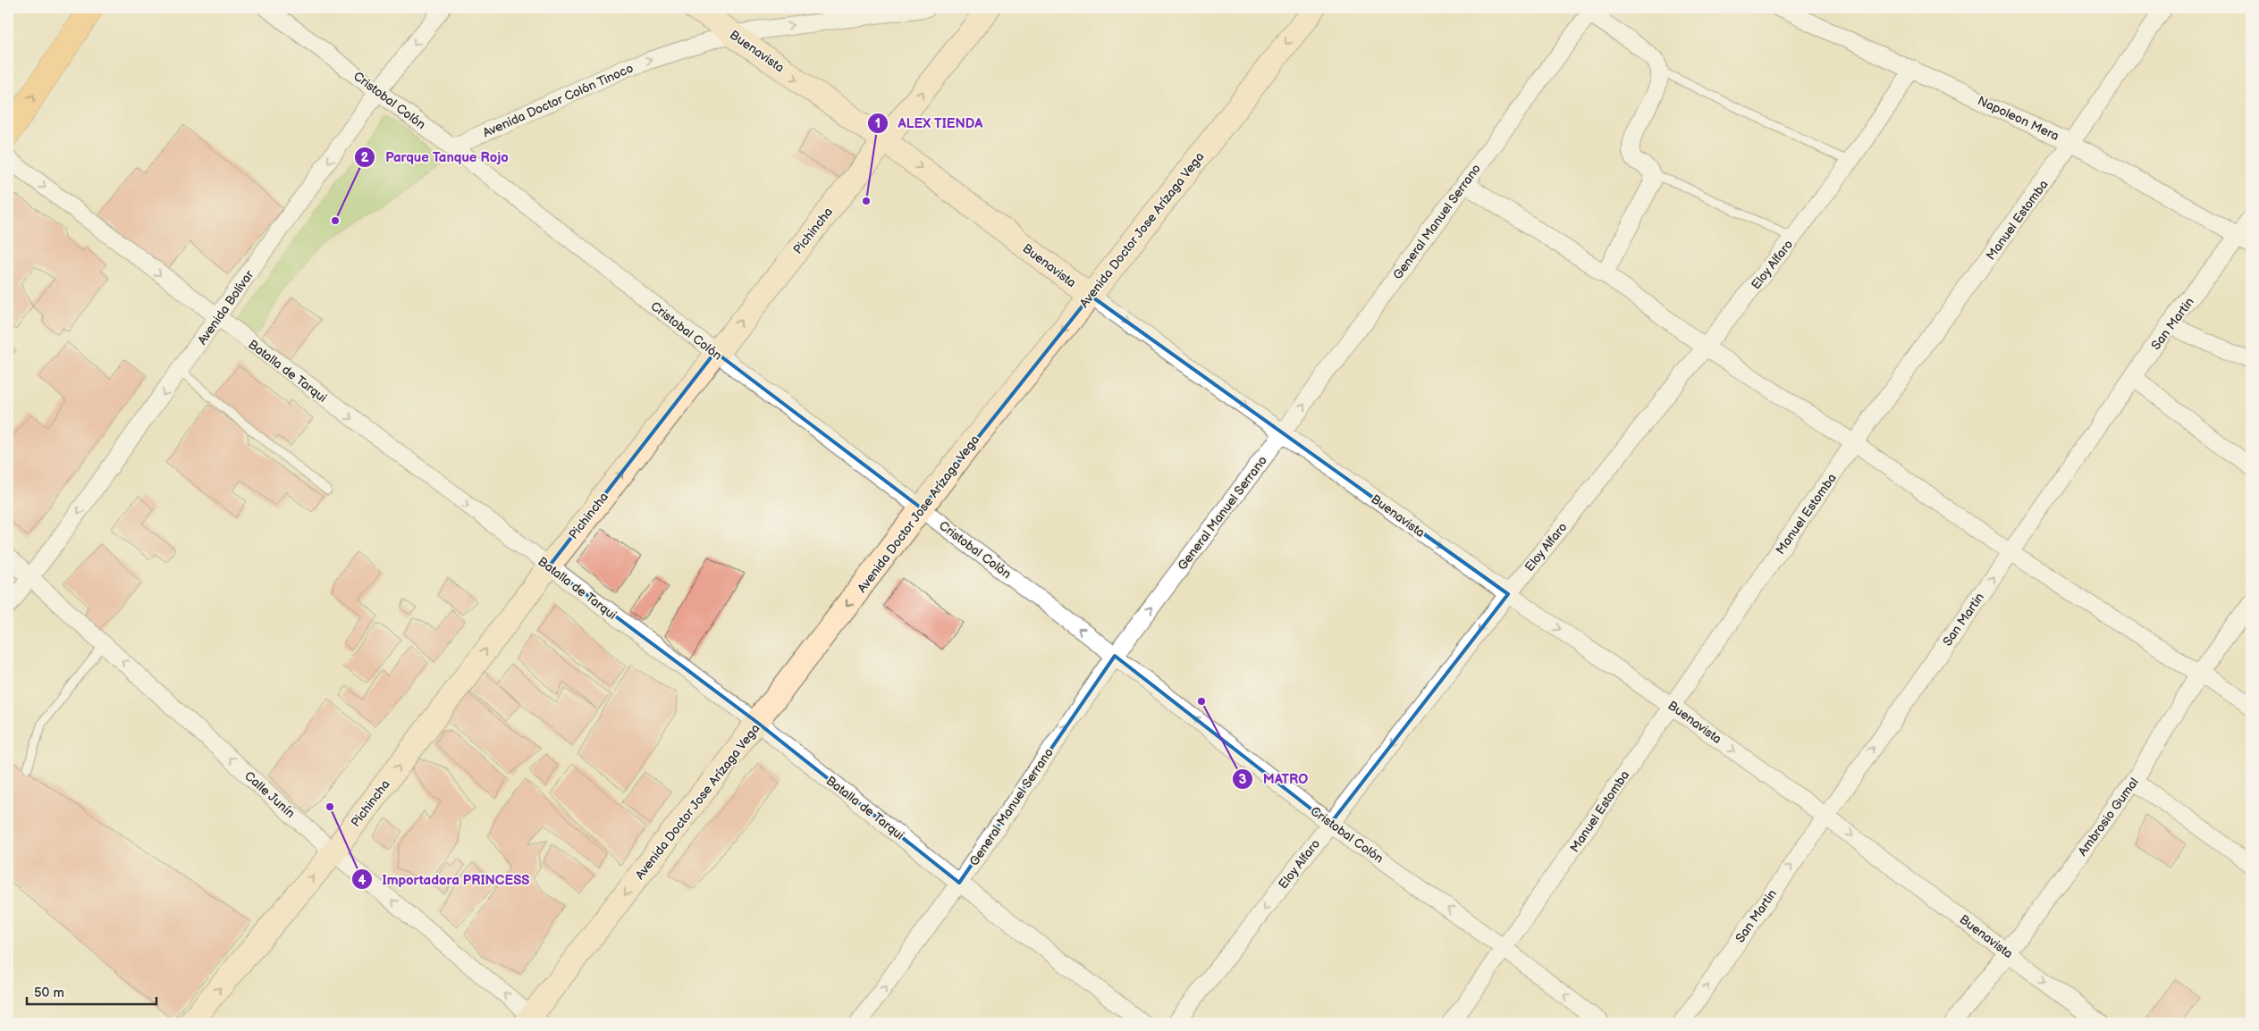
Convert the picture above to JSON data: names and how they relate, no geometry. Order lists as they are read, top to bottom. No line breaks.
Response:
{"streets":{"main road":["Buenavista","Avenida Doctor Jose Arízaga Vega","Pichincha"],"street":["Cristobal Colón","Avenida Doctor Colón Tinoco","Napoleon Mera","Manuel Estomba","General Manuel Serrano","Eloy Alfaro","Avenida Bolívar","San Martin","Batalla de Tarqui","Calle Junín","Ambrosio Gumal"]},"crossings":[["Buenavista","Avenida Doctor Colón Tinoco"],["Buenavista","Manuel Estomba"],["Buenavista","General Manuel Serrano"],["Buenavista","Avenida Doctor Jose Arízaga Vega"],["Buenavista","Pichincha"],["Buenavista","Eloy Alfaro"],["Buenavista","San Martin"],["Buenavista","Ambrosio Gumal"],["Cristobal Colón","Avenida Doctor Colón Tinoco"],["Cristobal Colón","Manuel Estomba"],["Cristobal Colón","General Manuel Serrano"],["Cristobal Colón","Avenida Doctor Jose Arízaga Vega"],["Cristobal Colón","Pichincha"],["Cristobal Colón","Eloy Alfaro"],["Cristobal Colón","Avenida Bolívar"],["Napoleon Mera","Manuel Estomba"],["Napoleon Mera","Eloy Alfaro"],["Napoleon Mera","San Martin"],["General Manuel Serrano","Batalla de Tarqui"],["Avenida Doctor Jose Arízaga Vega","Batalla de Tarqui"],["Avenida Doctor Jose Arízaga Vega","Calle Junín"],["Pichincha","Batalla de Tarqui"],["Pichincha","Calle Junín"],["Avenida Bolívar","Batalla de Tarqui"],["Avenida Bolívar","Calle Junín"]],"one_way":["Buenavista","Cristobal Colón","Avenida Doctor Colón Tinoco","General Manuel Serrano","Avenida Doctor Jose Arízaga Vega","Pichincha","Eloy Alfaro","Avenida Bolívar","San Martin","Batalla de Tarqui","Calle Junín"],"places":["ALEX TIENDA","Parque Tanque Rojo","MATRO","Importadora PRINCESS"],"scale_bar":"50 m"}
